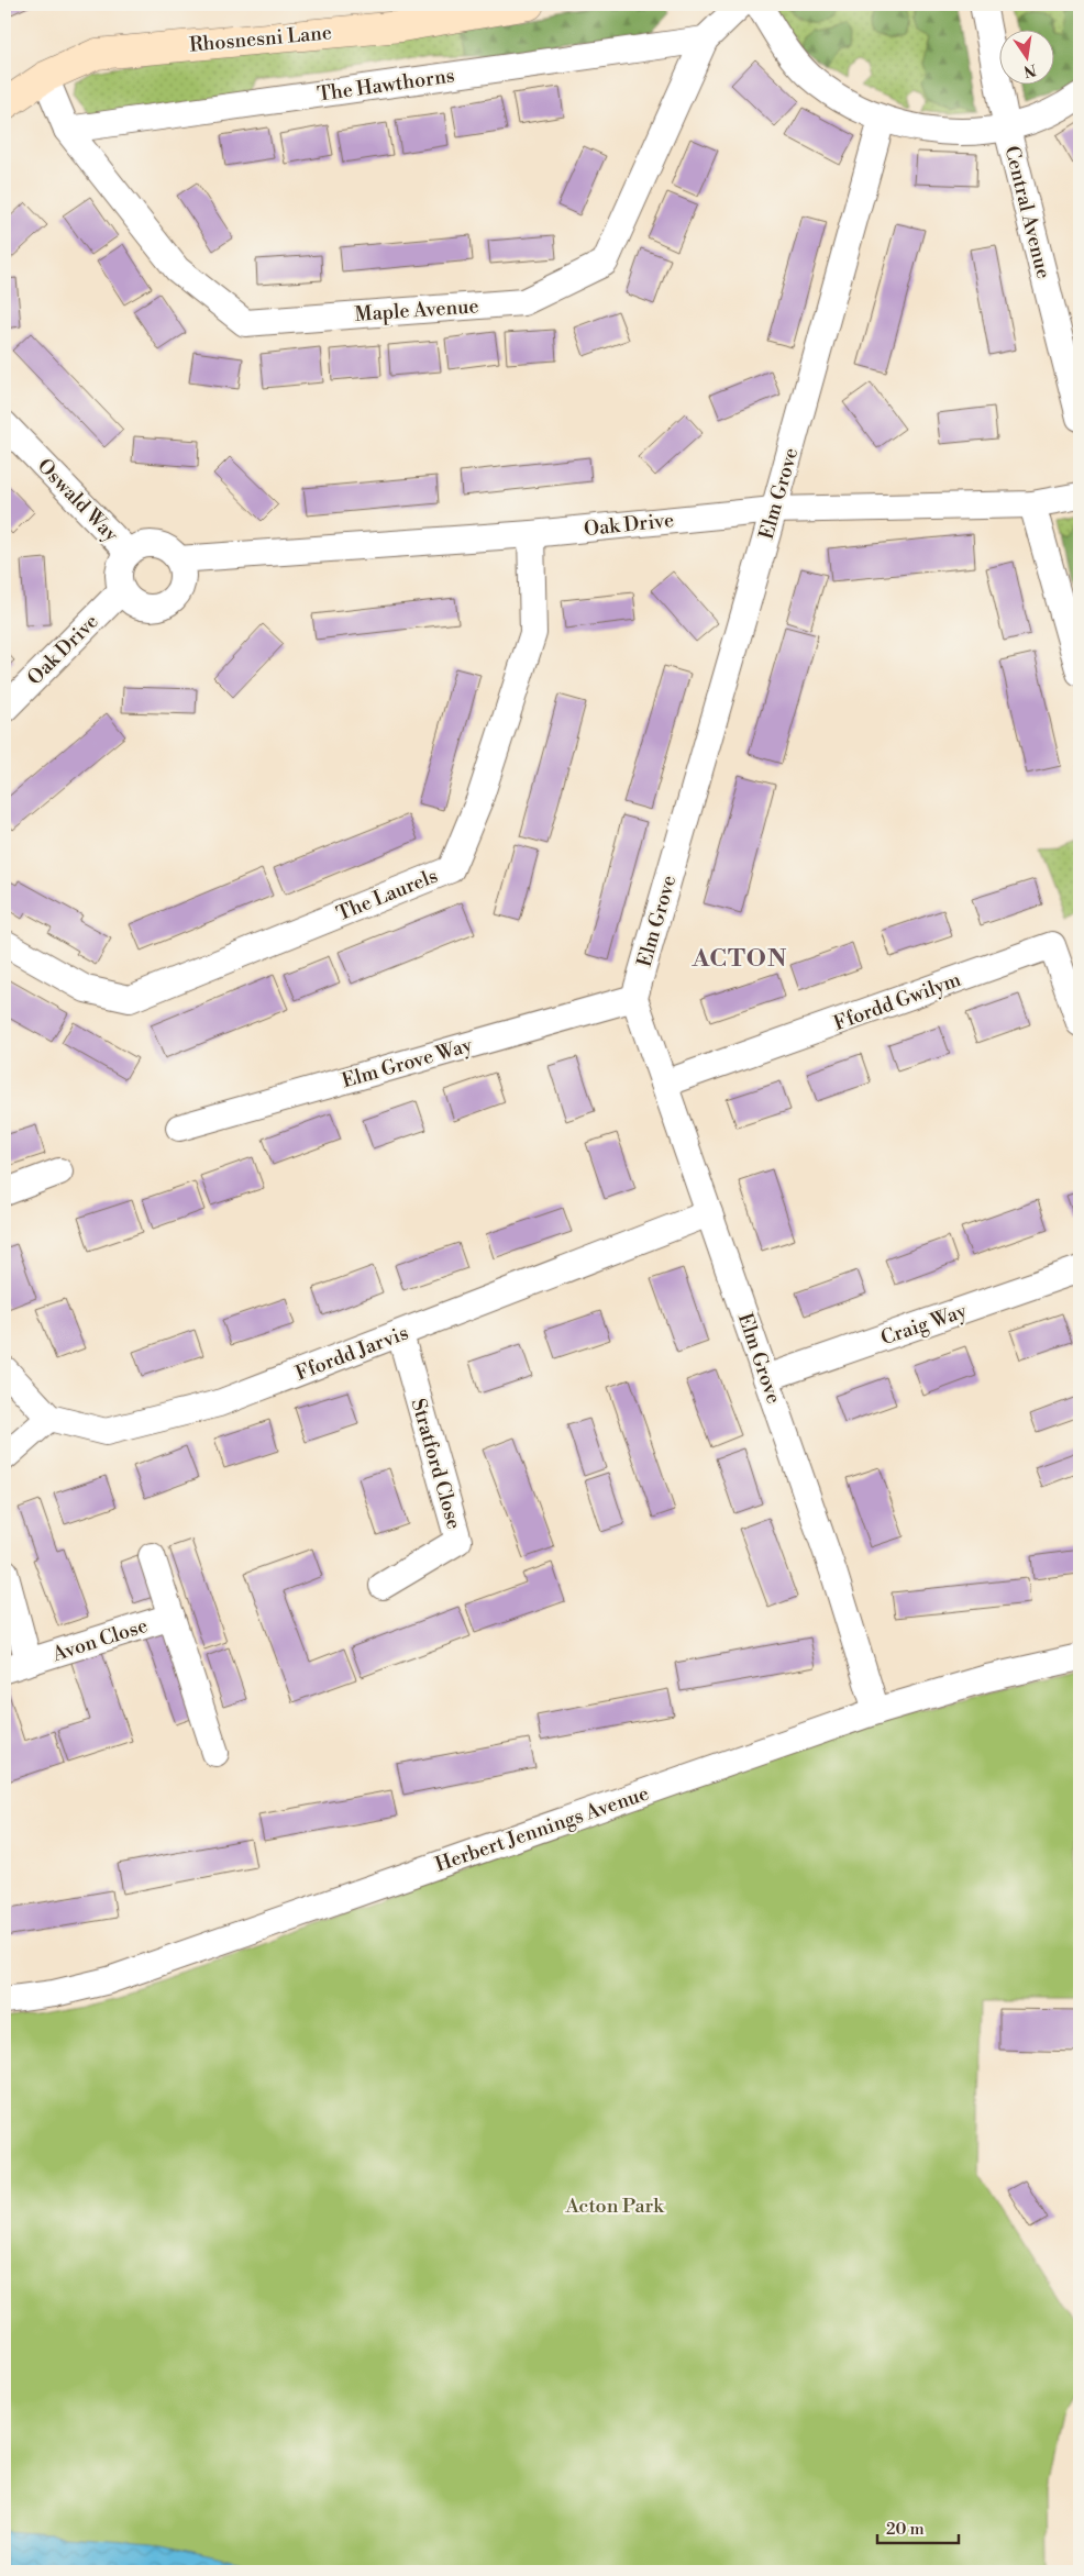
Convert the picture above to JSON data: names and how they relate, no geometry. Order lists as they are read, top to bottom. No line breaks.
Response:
{"streets":{"main road":["Rhosnesni Lane"],"street":["The Hawthorns","Central Avenue","Maple Avenue","Elm Grove","Oswald Way","Oak Drive","The Laurels","Ffordd Gwilym","Elm Grove Way","Craig Way","Ffordd Jarvis","Stratford Close","Avon Close","Herbert Jennings Avenue"]},"crossings":[["Rhosnesni Lane","Maple Avenue"],["The Hawthorns","Maple Avenue"],["Elm Grove","Oak Drive"],["Elm Grove","Ffordd Gwilym"],["Elm Grove","Elm Grove Way"],["Elm Grove","Craig Way"],["Elm Grove","Ffordd Jarvis"],["Elm Grove","Herbert Jennings Avenue"],["Oswald Way","Oak Drive"],["Oak Drive","The Laurels"],["Ffordd Jarvis","Stratford Close"]],"districts":["ACTON"],"parks":["Acton Park"],"scale_bar":"20 m","north":"bottom"}
